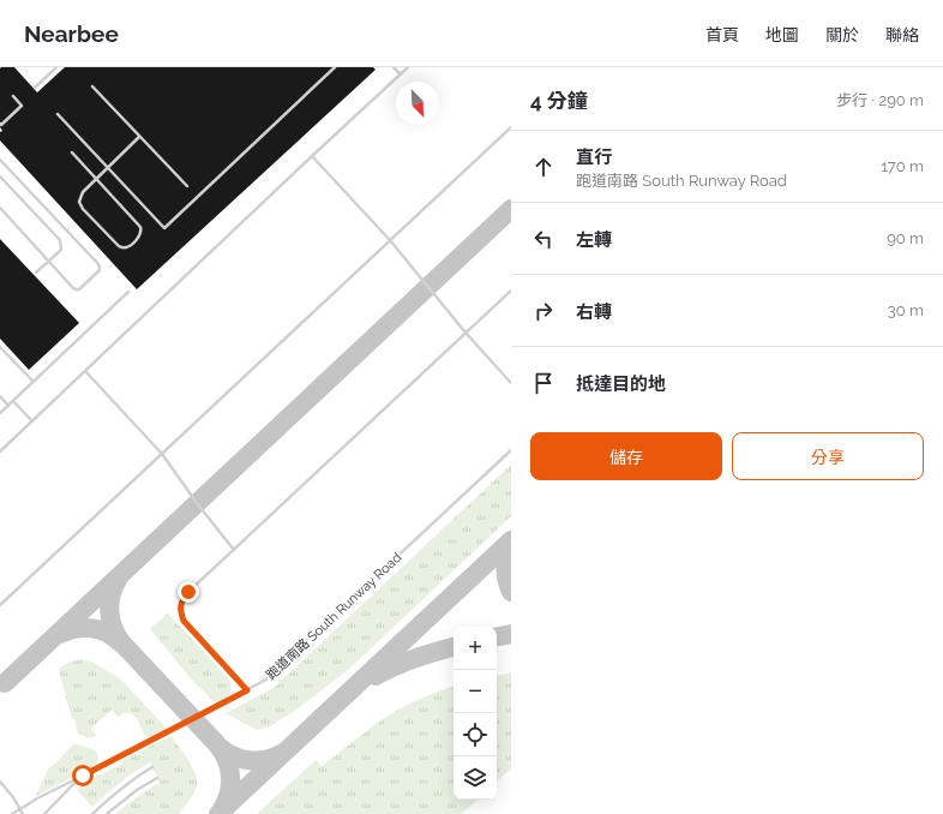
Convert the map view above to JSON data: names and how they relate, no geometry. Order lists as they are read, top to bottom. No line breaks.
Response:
{"streets":{"lane":["跑道南路 South Runway Road"]},"north":"bottom right","page":{"header":"Nearbee","nav":["首頁","地圖","關於","聯絡"],"heading":["4 分鐘","步行 · 290 m"],"list":[["直行","跑道南路 South Runway Road","170 m"],["左轉","90 m"],["右轉","30 m"],"抵達目的地"],"buttons":["儲存","分享"],"map_buttons":["+","−"]}}
